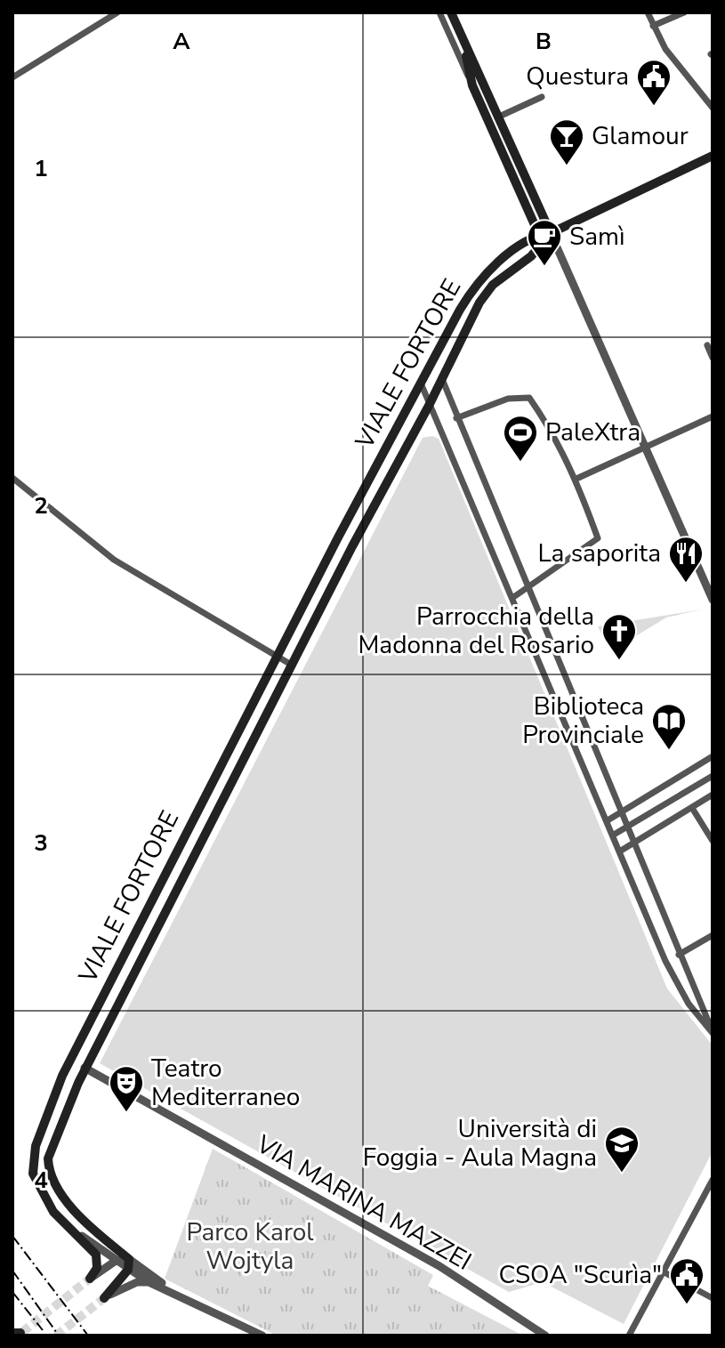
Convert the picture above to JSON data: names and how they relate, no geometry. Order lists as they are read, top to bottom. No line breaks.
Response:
{"streets":{"main road":["VIALE FORTORE"],"street":["VIA MARINA MAZZEI"]},"crossings":[["VIALE FORTORE","VIA MARINA MAZZEI"]],"parks":["Parco Karol Wojtyla"],"places":{"public building":["Questura","CSOA \"Scurìa\""],"bar":["Glamour"],"cafe":["Samì"],"sports":["PaleXtra"],"restaurant":["La saporita"],"church":["Parrocchia della Madonna del Rosario"],"library":["Biblioteca Provinciale"],"theatre":["Teatro Mediterraneo"],"school or university":["Università di Foggia - Aula Magna"]},"grid":{"columns":["A","B"],"rows":["1","2","3","4"]}}
